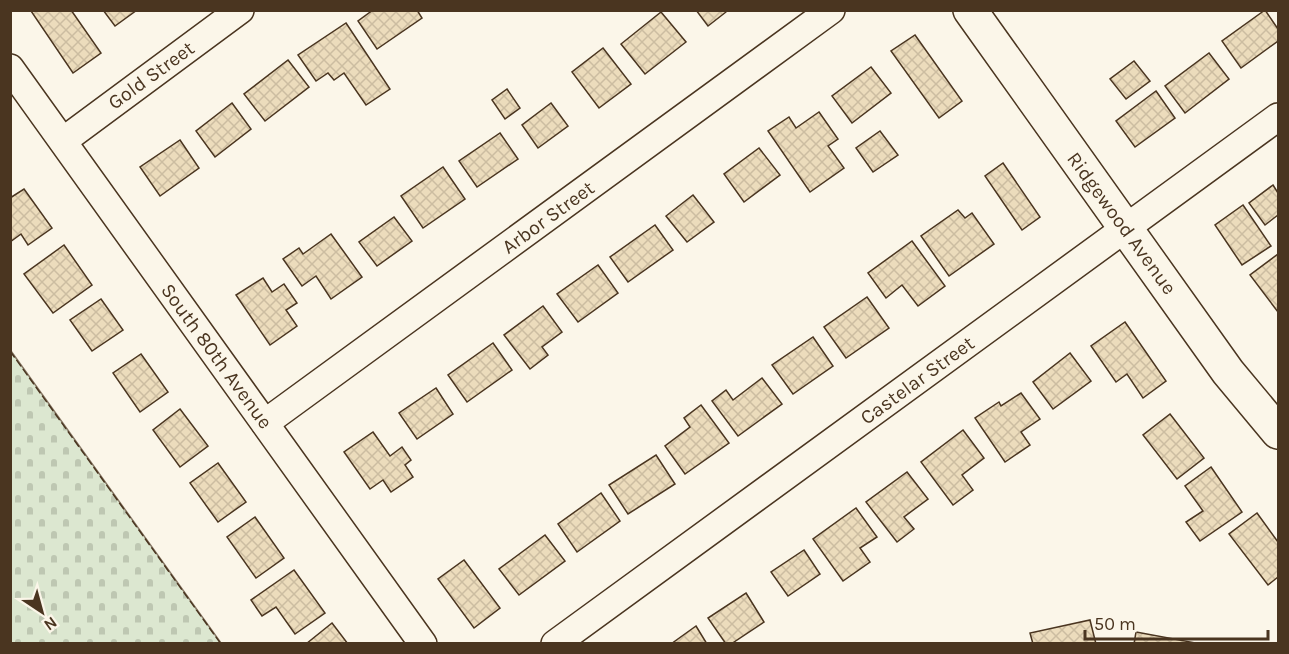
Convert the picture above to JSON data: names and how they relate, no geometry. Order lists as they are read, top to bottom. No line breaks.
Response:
{"streets":{"main road":["Ridgewood Avenue"],"street":["Gold Street","Arbor Street","South 80th Avenue","Castelar Street"]},"crossings":[["Gold Street","South 80th Avenue"],["Arbor Street","South 80th Avenue"],["Ridgewood Avenue","Castelar Street"]],"scale_bar":"50 m","north":"bottom right"}
